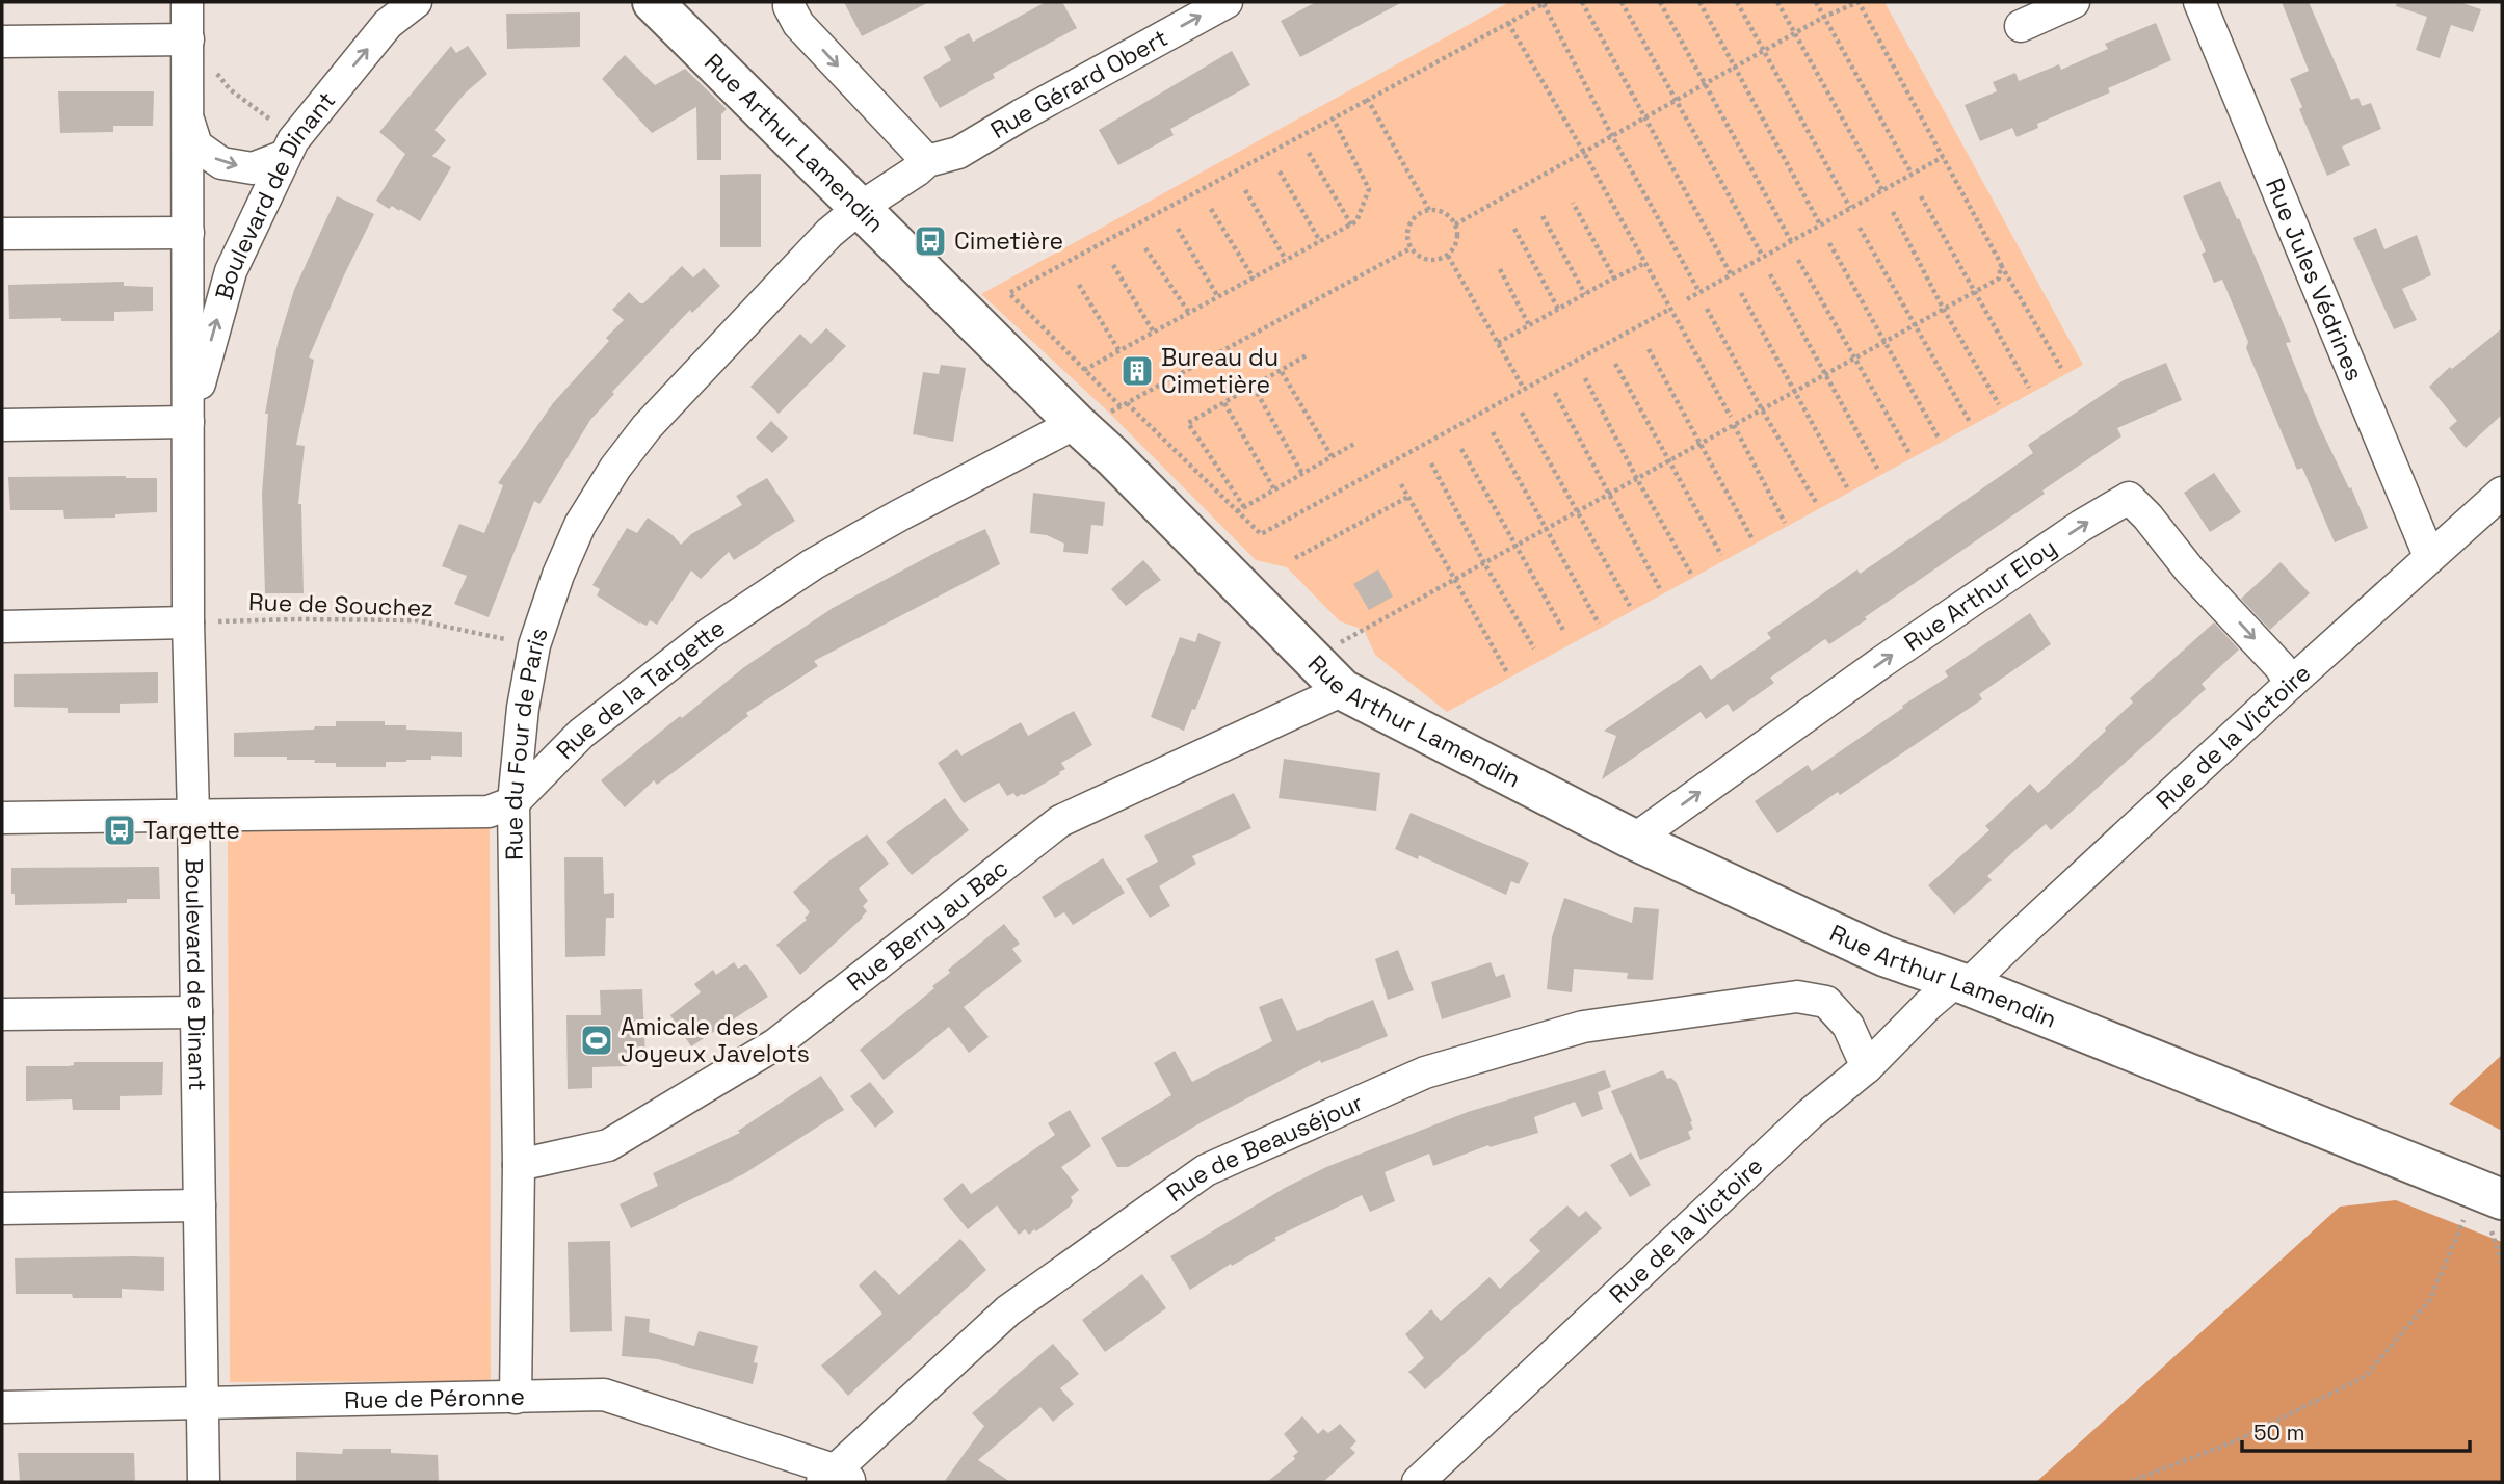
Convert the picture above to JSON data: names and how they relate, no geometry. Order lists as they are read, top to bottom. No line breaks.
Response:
{"streets":{"street":["Rue Gérard Obert","Rue Arthur Lamendin","Boulevard de Dinant","Rue Jules Védrines","Rue Arthur Eloy","Rue de la Targette","Rue de la Victoire","Rue du Four de Paris","Rue Berry au Bac","Rue de Beauséjour","Rue de Péronne"],"path":["Rue de Souchez"]},"crossings":[["Rue Gérard Obert","Rue Arthur Lamendin"],["Rue Gérard Obert","Rue du Four de Paris"],["Rue Arthur Lamendin","Rue Arthur Eloy"],["Rue Arthur Lamendin","Rue de la Targette"],["Rue Arthur Lamendin","Rue de la Victoire"],["Rue Arthur Lamendin","Rue du Four de Paris"],["Rue Arthur Lamendin","Rue Berry au Bac"],["Boulevard de Dinant","Rue de Souchez"],["Boulevard de Dinant","Rue de Péronne"],["Rue Jules Védrines","Rue de la Victoire"],["Rue Arthur Eloy","Rue de la Victoire"],["Rue de Souchez","Rue du Four de Paris"],["Rue de la Targette","Rue du Four de Paris"],["Rue de la Victoire","Rue de Beauséjour"],["Rue du Four de Paris","Rue Berry au Bac"],["Rue du Four de Paris","Rue de Péronne"],["Rue de Beauséjour","Rue de Péronne"]],"one_way":["Rue Gérard Obert"],"places":{"bus stop":["Cimetière","Targette"],"building":["Bureau du Cimetière"],"sports":["Amicale des Joyeux Javelots"]},"scale_bar":"50 m"}
